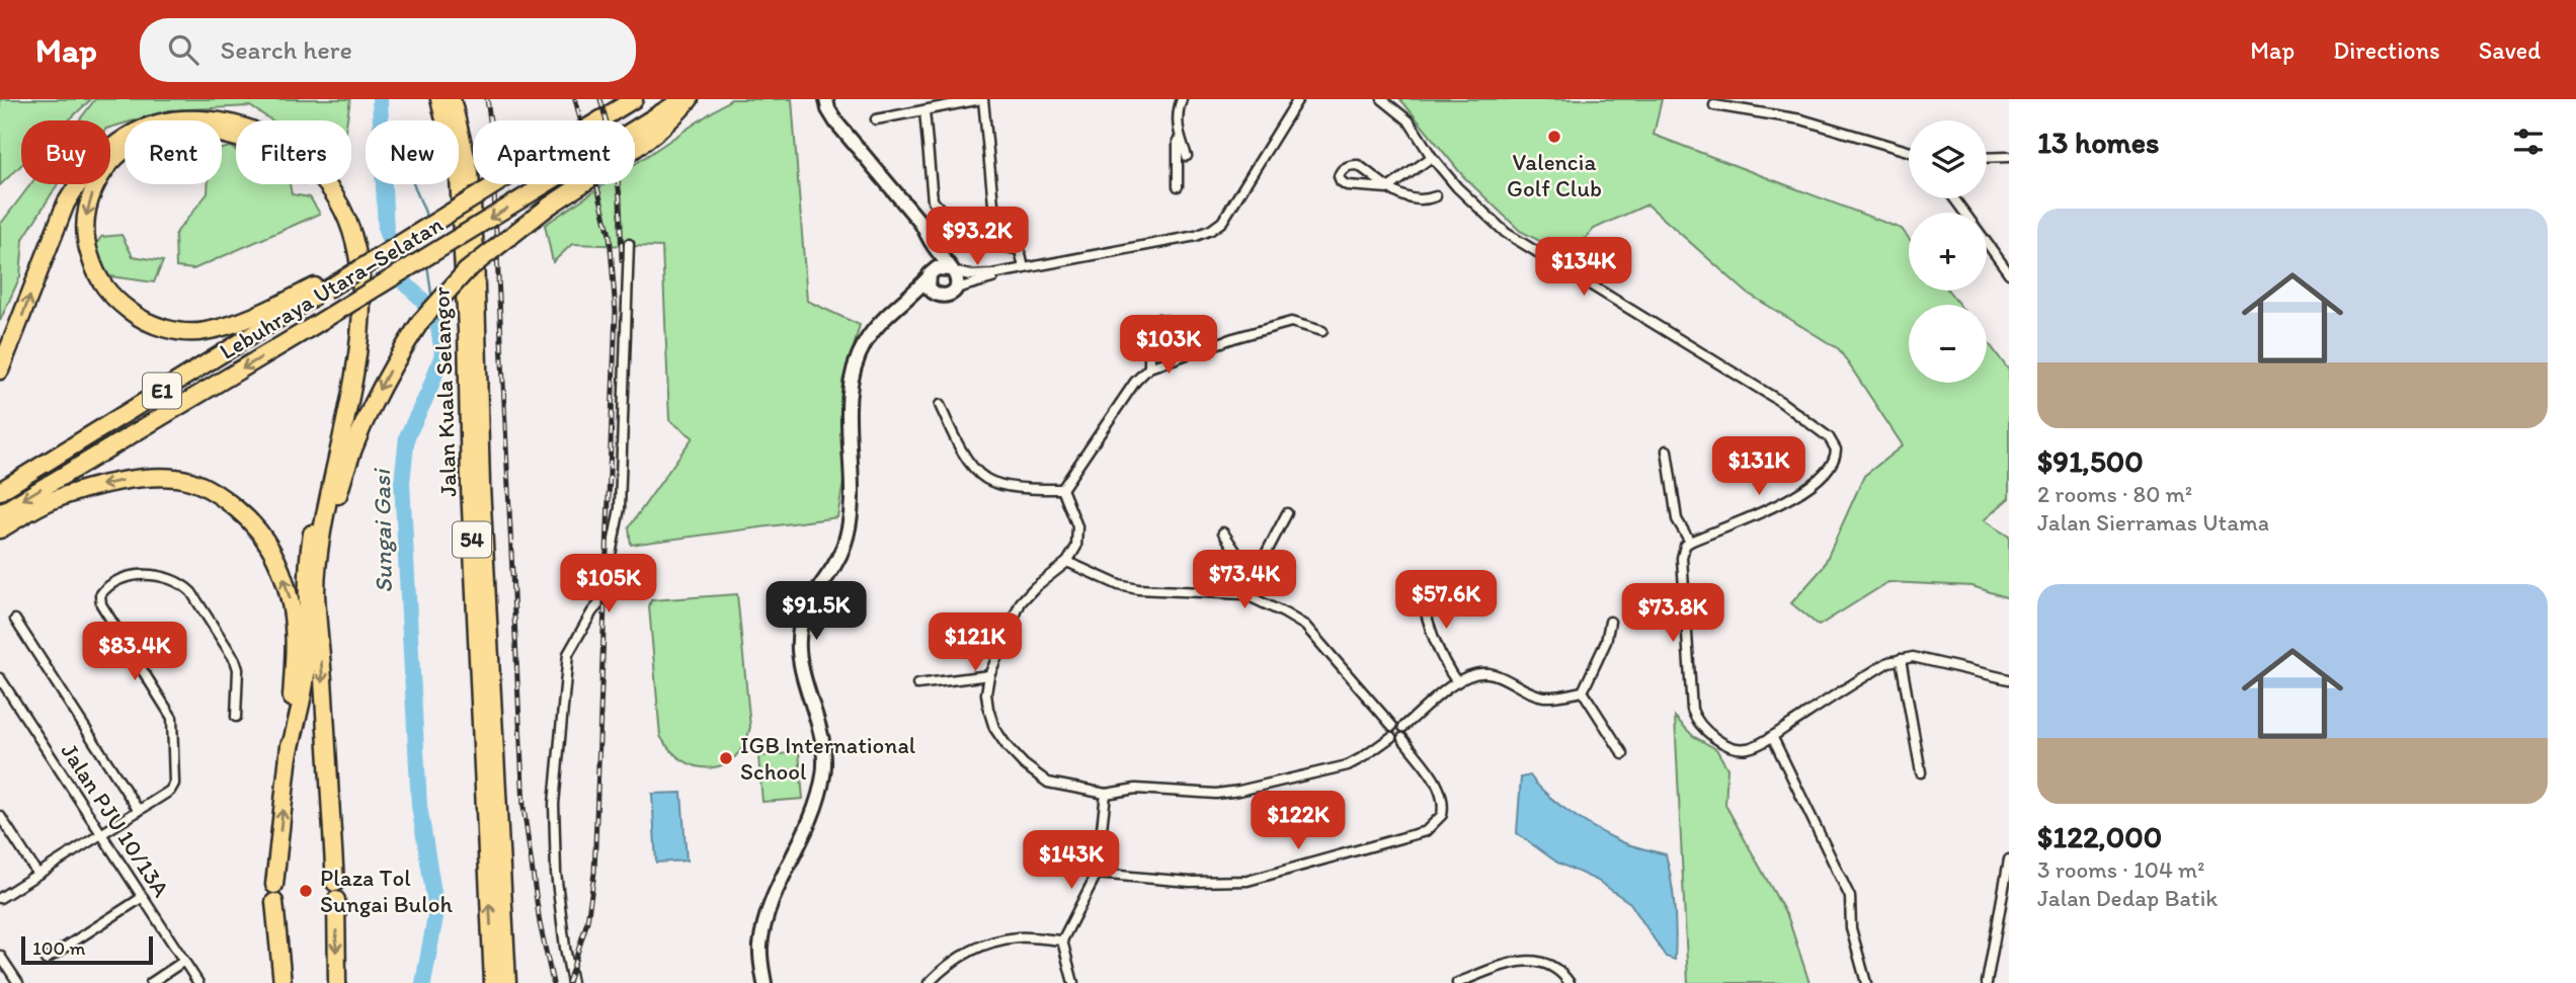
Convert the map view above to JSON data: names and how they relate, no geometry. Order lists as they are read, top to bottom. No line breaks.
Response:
{"streets":{"highway":["Lebuhraya Utara–Selatan","E1","Jalan Kuala Selangor","54"],"street":["Jalan PJU 10/13A"]},"water":["Sungai Gasi"],"places":["Valencia Golf Club","IGB International School","Plaza Tol Sungai Buloh"],"scale_bar":"100 m","page":{"header":"Map","search":"Search here","nav":["Map","Directions","Saved"],"heading":"13 homes","map_buttons":["+","−"],"chip":["Buy","Rent","Filters","New","Apartment"],"list":[{"name":"$91,500","note":"2 rooms · 80 m² · Jalan Sierramas Utama"},{"name":"$122,000","note":"3 rooms · 104 m² · Jalan Dedap Batik"}],"price":["$93.2K","$134K","$103K","$131K","$73.4K","$105K","$57.6K","$91.5K","$73.8K","$121K","$83.4K","$122K","$143K"],"scale":"100 m"}}
